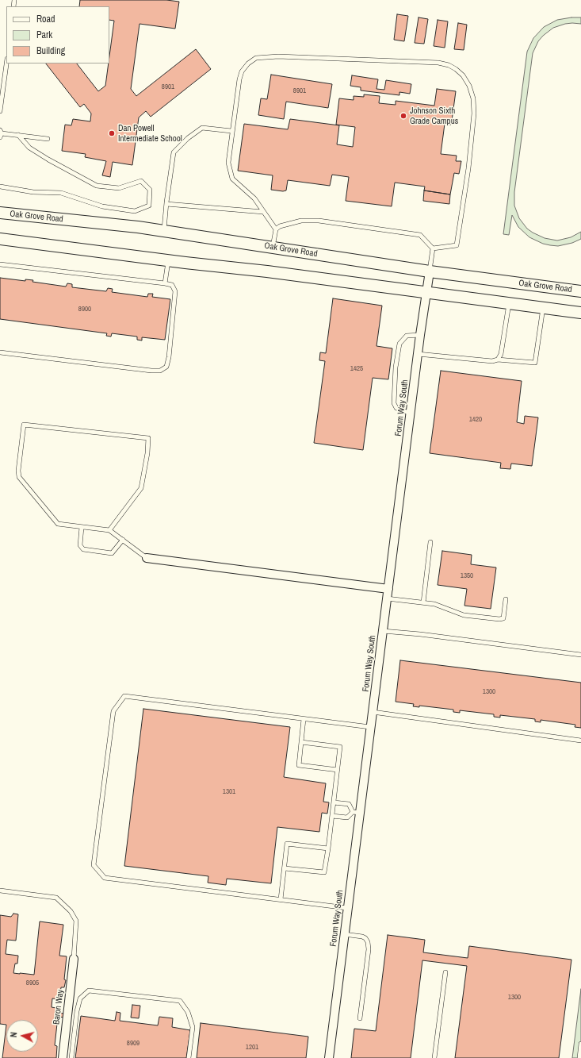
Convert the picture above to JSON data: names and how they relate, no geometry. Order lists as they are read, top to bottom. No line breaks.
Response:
{"streets":{"street":["Oak Grove Road","Forum Way South","Baron Way"]},"crossings":[["Oak Grove Road","Forum Way South"]],"places":["Johnson Sixth Grade Campus","Dan Powell Intermediate School"],"house_numbers":["8901","8901","8900","1425","1420","1350","1300","1301","8905","1300","8909","1201"],"legend":["Road","Park","Building"],"north":"left"}
